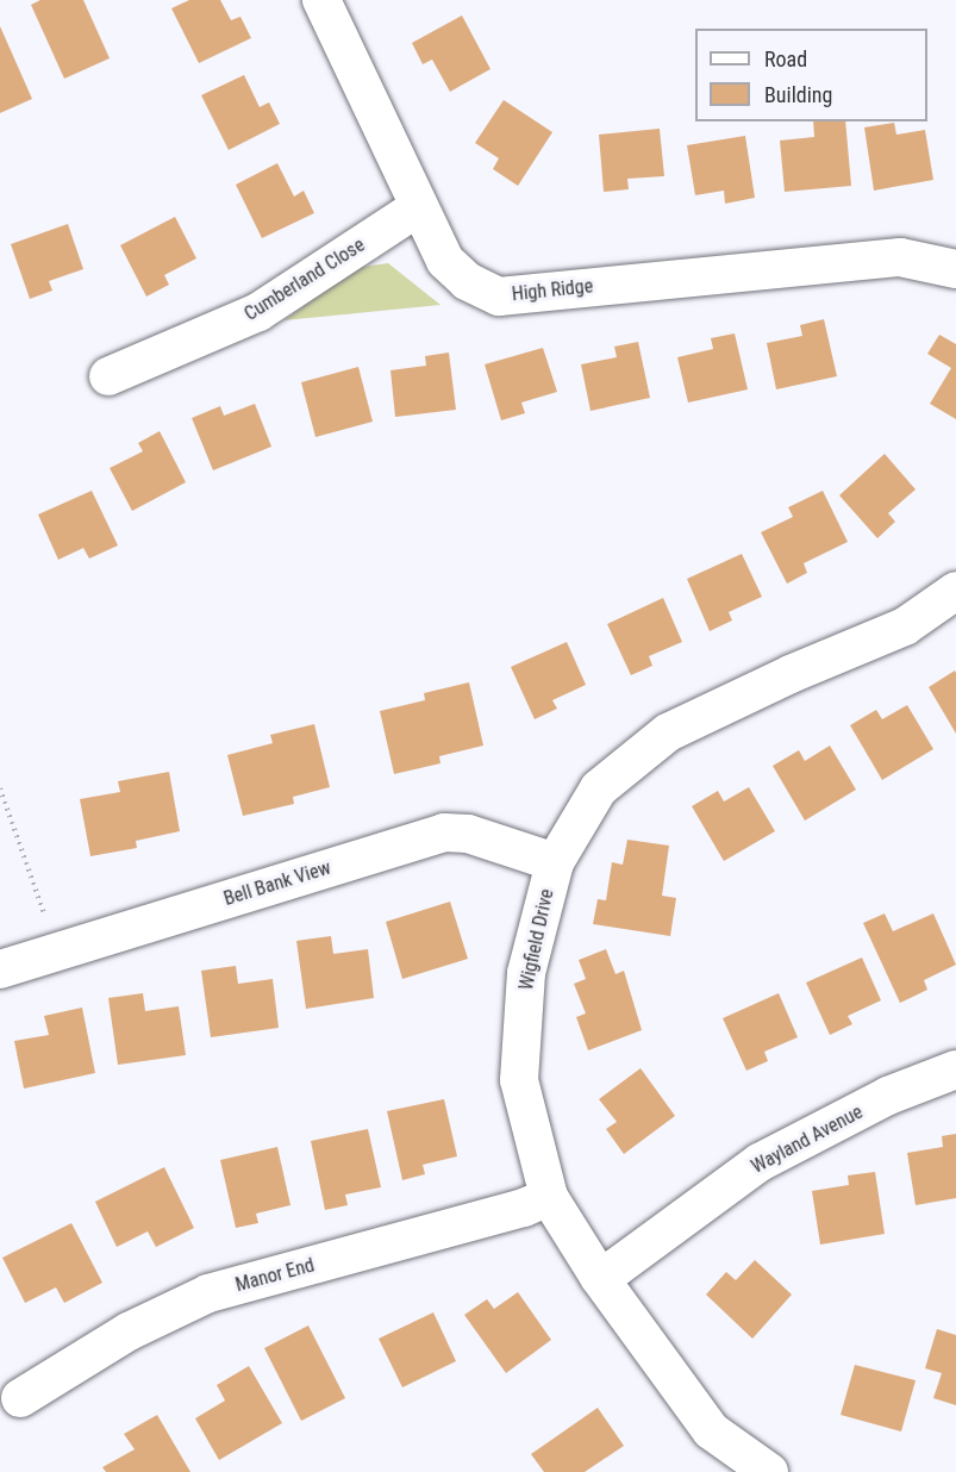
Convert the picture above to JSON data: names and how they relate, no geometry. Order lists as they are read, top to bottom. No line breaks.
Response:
{"streets":{"street":["Cumberland Close","High Ridge","Bell Bank View","Wigfield Drive","Wayland Avenue","Manor End"]},"crossings":[["Cumberland Close","High Ridge"],["Bell Bank View","Wigfield Drive"],["Wigfield Drive","Wayland Avenue"],["Wigfield Drive","Manor End"]],"legend":["Road","Building"]}
